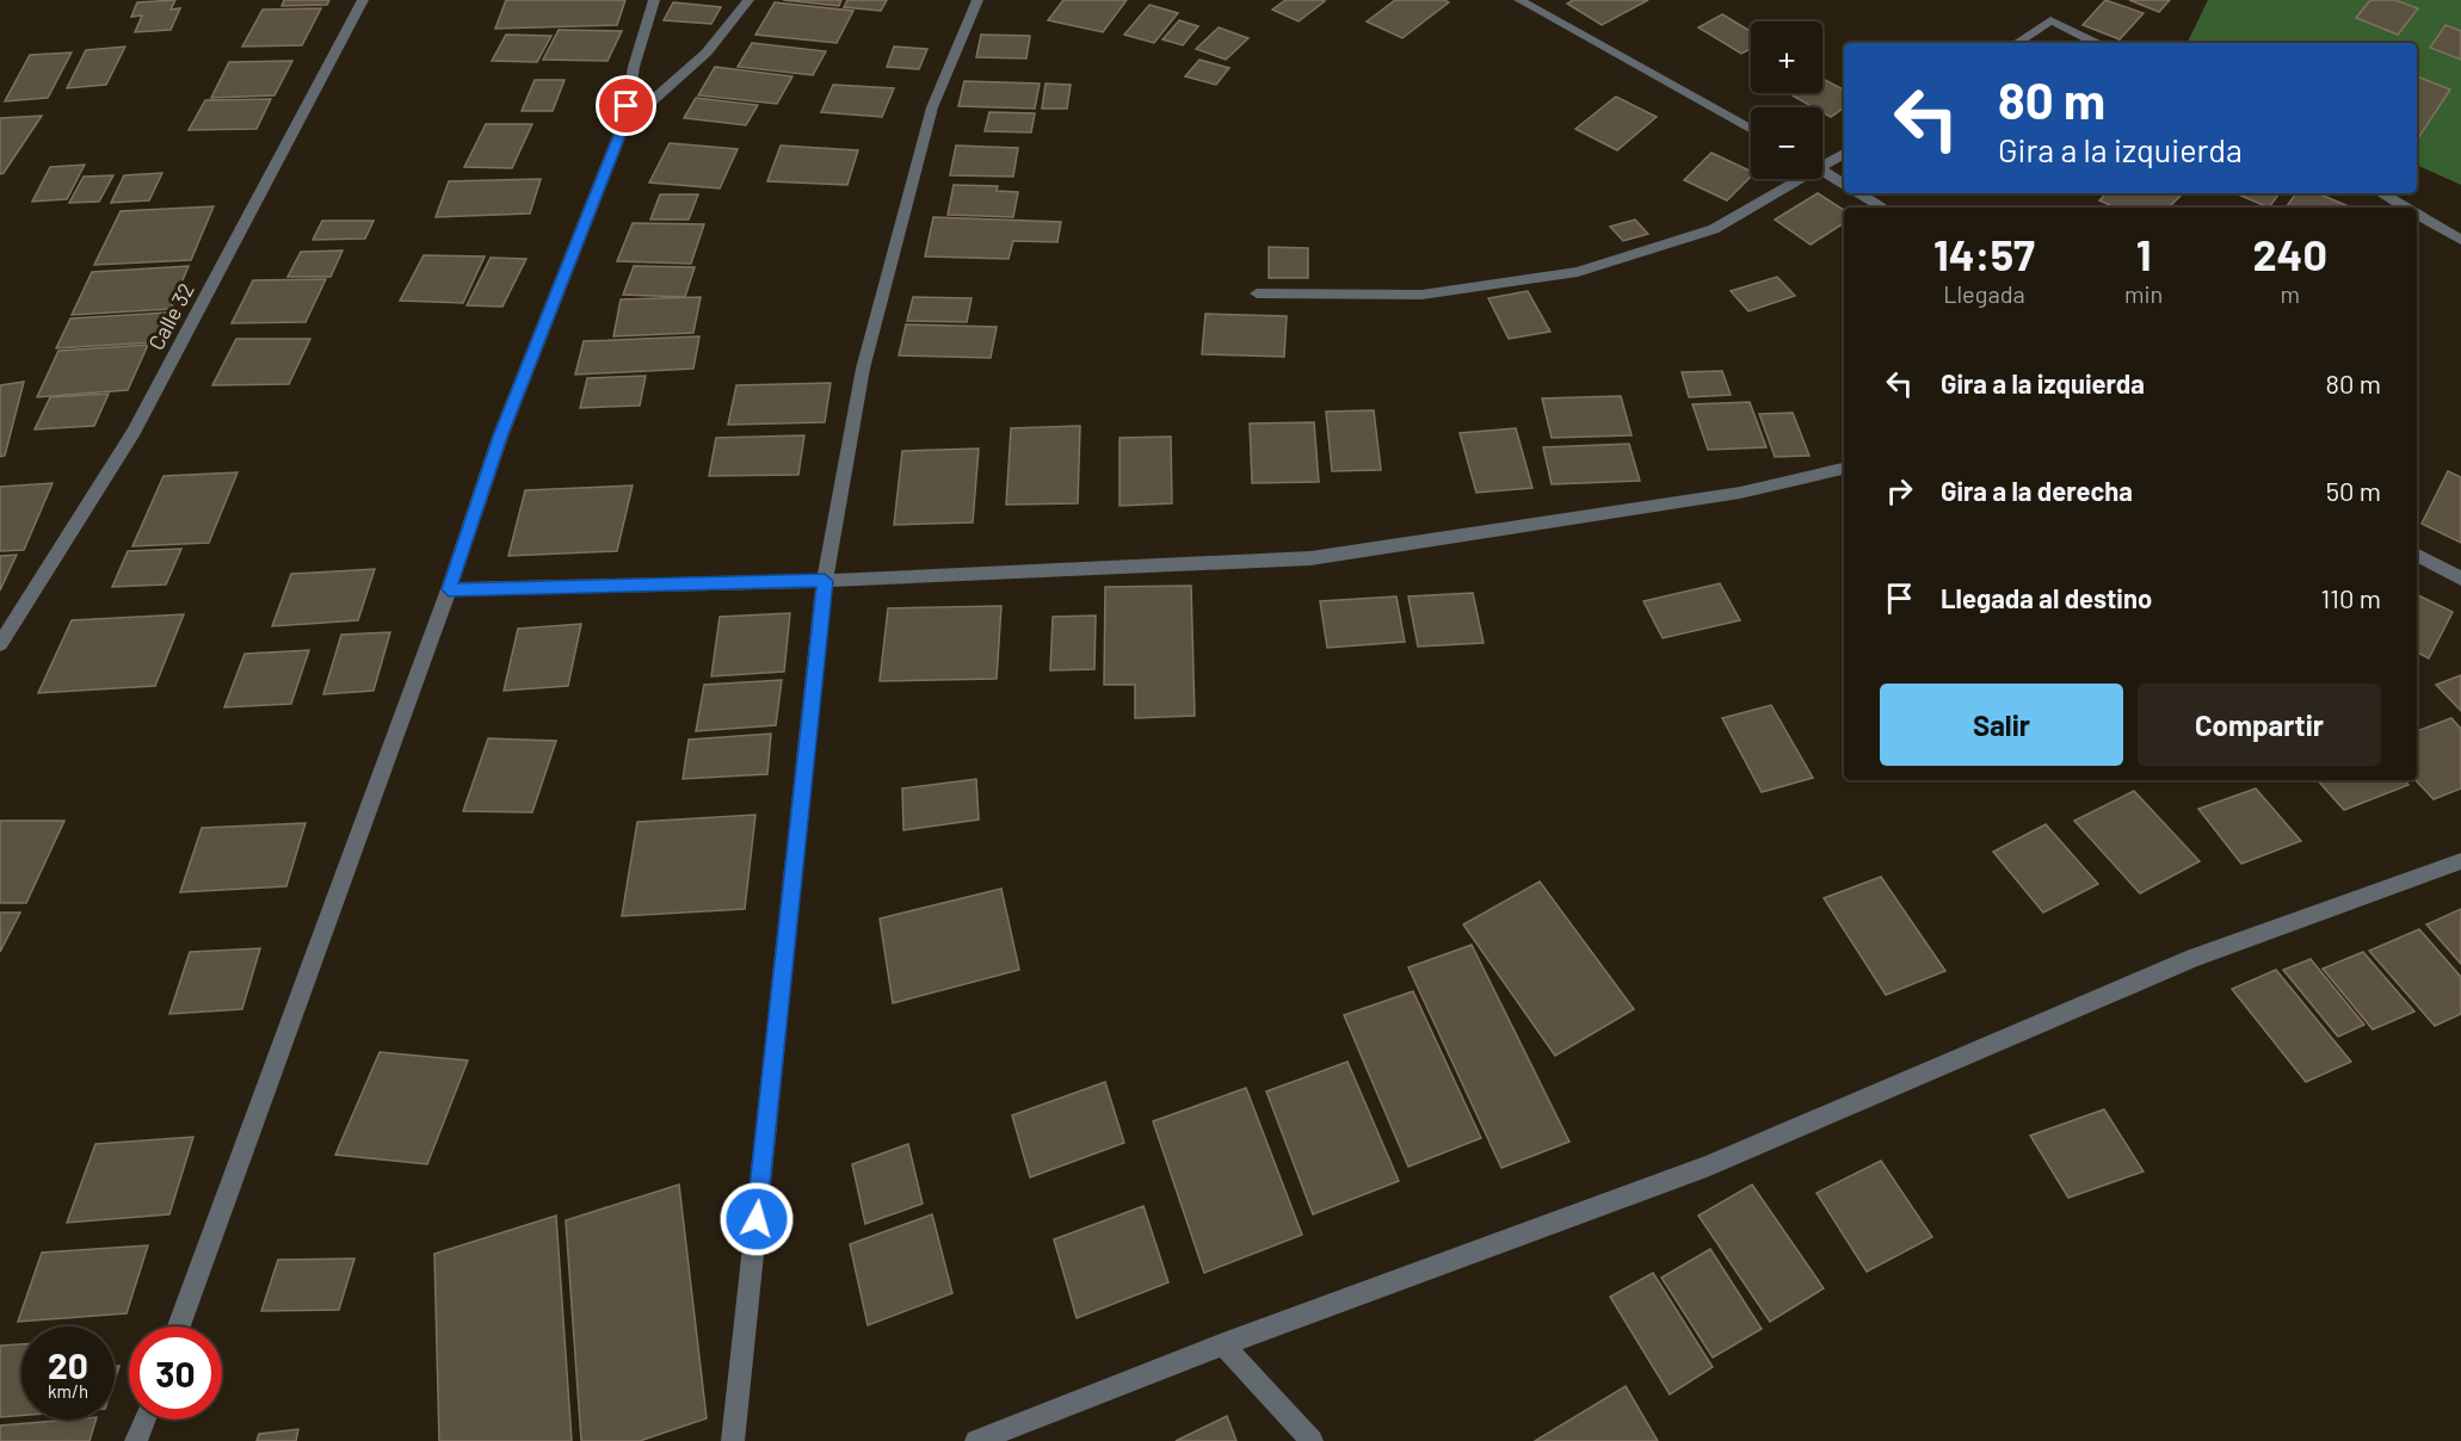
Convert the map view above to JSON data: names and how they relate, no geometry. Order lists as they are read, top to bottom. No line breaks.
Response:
{"streets":{"street":["Calle 32"]},"page":{"map_buttons":["+","−"],"turn":["80 m","Gira a la izquierda"],"eta":["14:57","Llegada","1","min","240","m"],"list":[{"name":"Gira a la izquierda","value":"80 m"},{"name":"Gira a la derecha","value":"50 m"},{"name":"Llegada al destino","value":"110 m"}],"buttons":["Salir","Compartir"],"speed":"20 km/h","limit":"30"}}
